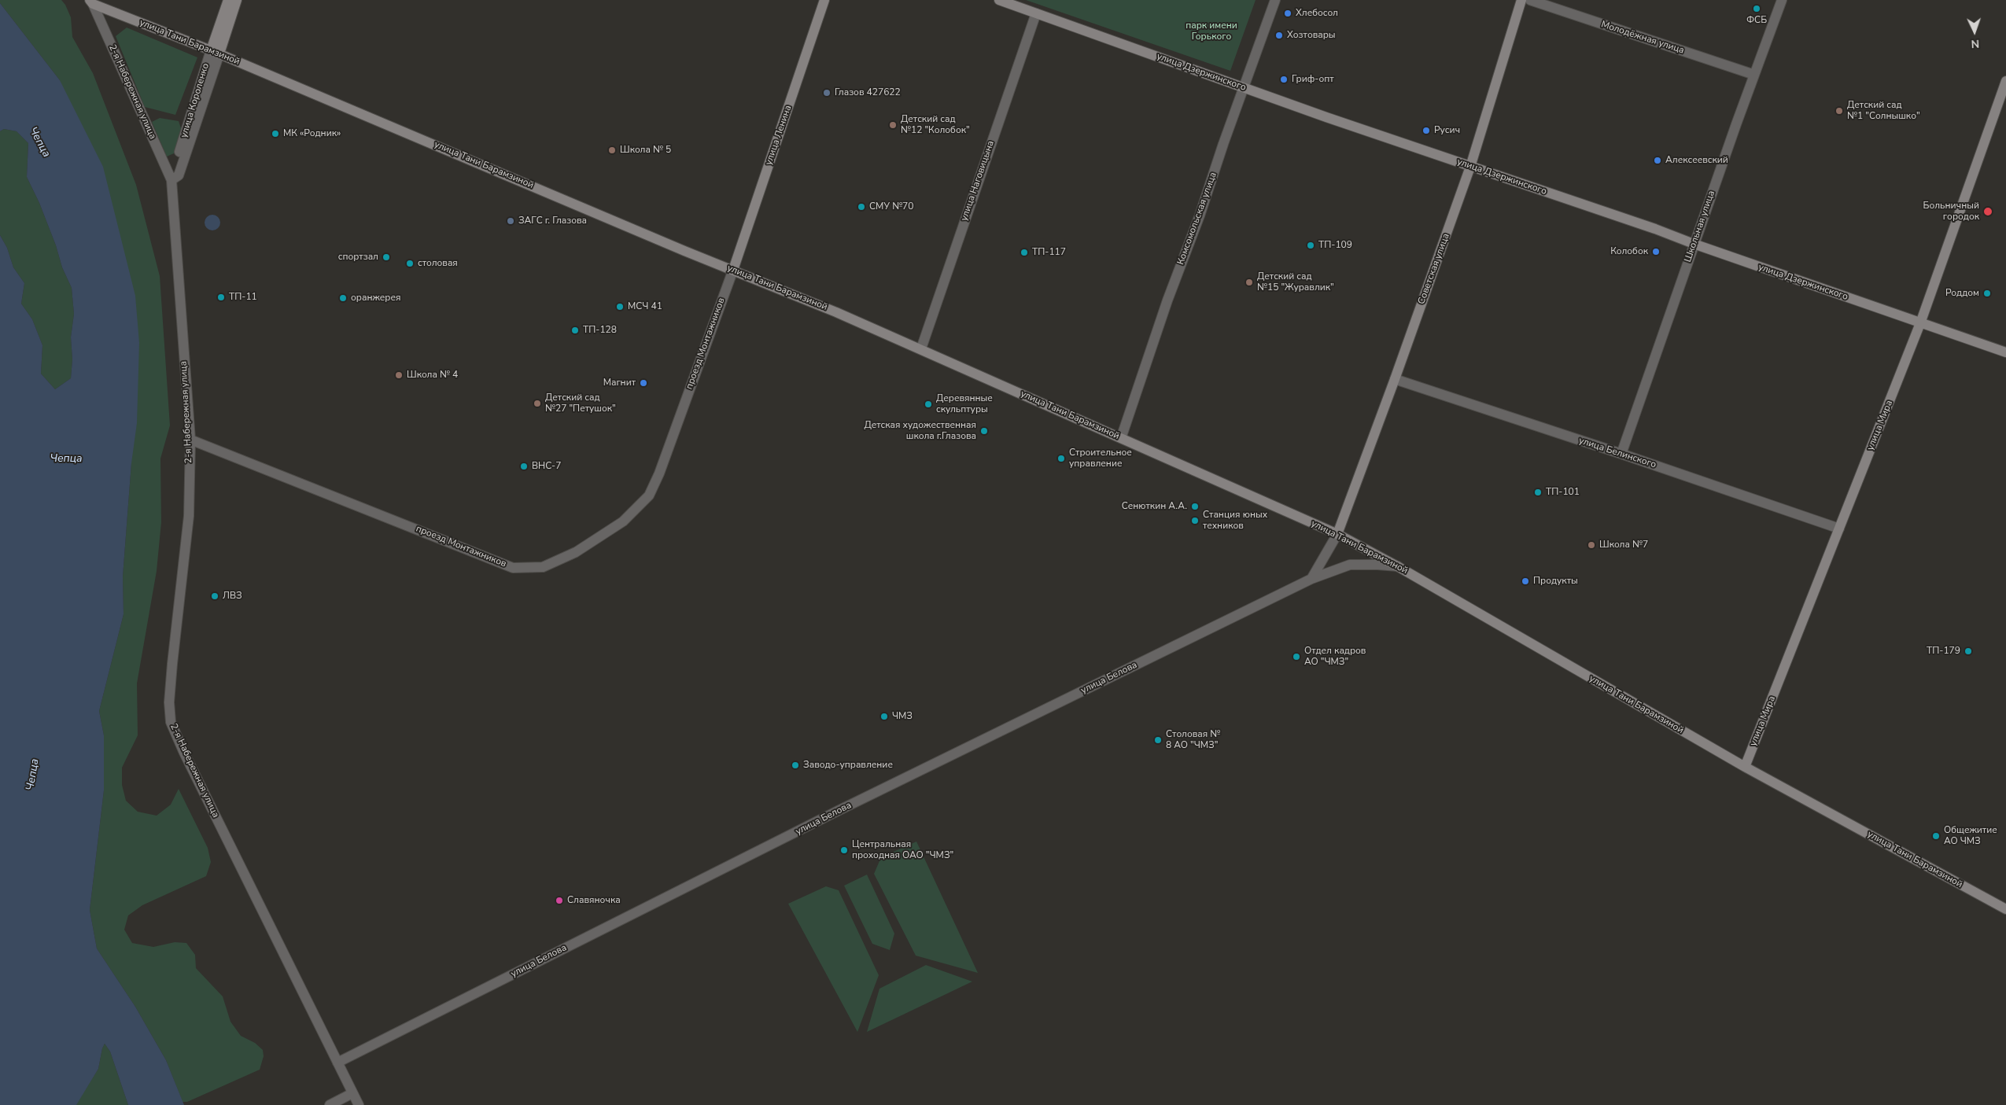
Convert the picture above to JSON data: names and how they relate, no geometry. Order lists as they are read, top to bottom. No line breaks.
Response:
{"streets":{"street":["Молодёжная улица","улица Тани Барамзиной","улица Дзержинского","2-я Набережная улица","улица Короленко","улица Ленина","улица Наговицына","Комсомольская улица","Школьная улица","Советская улица","проезд Монтажников","улица Мира","улица Белинского","улица Белова"]},"crossings":[["Молодёжная улица","Школьная улица"],["улица Тани Барамзиной","2-я Набережная улица"],["улица Тани Барамзиной","улица Короленко"],["улица Тани Барамзиной","улица Ленина"],["улица Тани Барамзиной","улица Наговицына"],["улица Тани Барамзиной","Комсомольская улица"],["улица Тани Барамзиной","Советская улица"],["улица Тани Барамзиной","проезд Монтажников"],["улица Тани Барамзиной","улица Мира"],["улица Тани Барамзиной","улица Белова"],["улица Дзержинского","улица Наговицына"],["улица Дзержинского","Комсомольская улица"],["улица Дзержинского","Школьная улица"],["улица Дзержинского","Советская улица"],["улица Дзержинского","улица Мира"],["2-я Набережная улица","улица Короленко"],["2-я Набережная улица","проезд Монтажников"],["2-я Набережная улица","улица Белова"],["улица Ленина","проезд Монтажников"],["Школьная улица","улица Белинского"],["Советская улица","улица Белинского"],["улица Мира","улица Белинского"]],"water":["Чепца"],"parks":["парк имени Горького"],"places":["ФСБ","Хлебосол","Хозтовары","Гриф-опт","Глазов 427622","Детский сад №1 \"Солнышко\"","Детский сад №12 \"Колобок\"","Русич","МК «Родник»","Школа № 5","Алексеевский","СМУ №70","Больничный городок","ЗАГС г. Глазова","ТП-109","Колобок","ТП-117","спортзал","столовая","Детский сад №15 \"Журавлик\"","Роддом","ТП-11","оранжерея","МСЧ 41","ТП-128","Школа № 4","Магнит","Детский сад №27 \"Петушок\"","Деревянные скульптуры","Детская художественная школа г.Глазова","Строительное управление","ВНС-7","ТП-101","Сенюткин А.А.","Станция юных техников","Школа №7","Продукты","ЛВЗ","ТП-179","Отдел кадров АО \"ЧМЗ\"","ЧМЗ","Столовая № 8 АО \"ЧМЗ\"","Заводо-управление","Общежитие АО ЧМЗ","Центральная проходная ОАО \"ЧМЗ\"","Славяночка"],"north":"bottom"}
